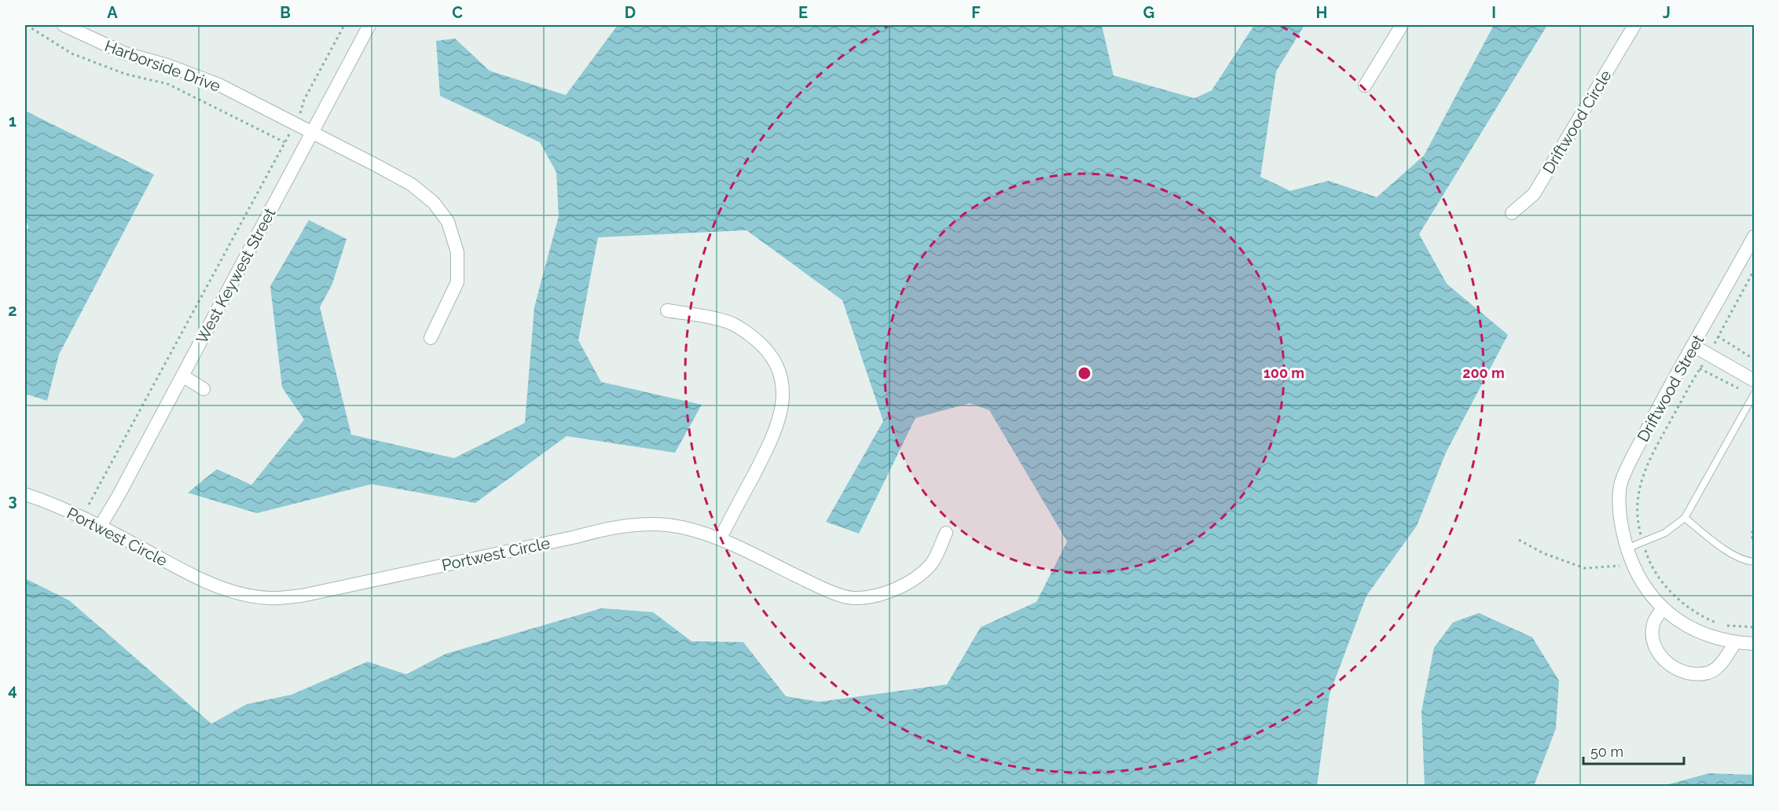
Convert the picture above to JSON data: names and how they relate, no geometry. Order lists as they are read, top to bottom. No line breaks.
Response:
{"streets":{"street":["Harborside Drive","Driftwood Circle","West Keywest Street","Driftwood Street","Portwest Circle"]},"crossings":[["Harborside Drive","West Keywest Street"],["West Keywest Street","Portwest Circle"]],"scale_bar":"50 m","grid":{"columns":["A","B","C","D","E","F","G","H","I","J"],"rows":["1","2","3","4"]},"rings":["100 m","200 m"]}
